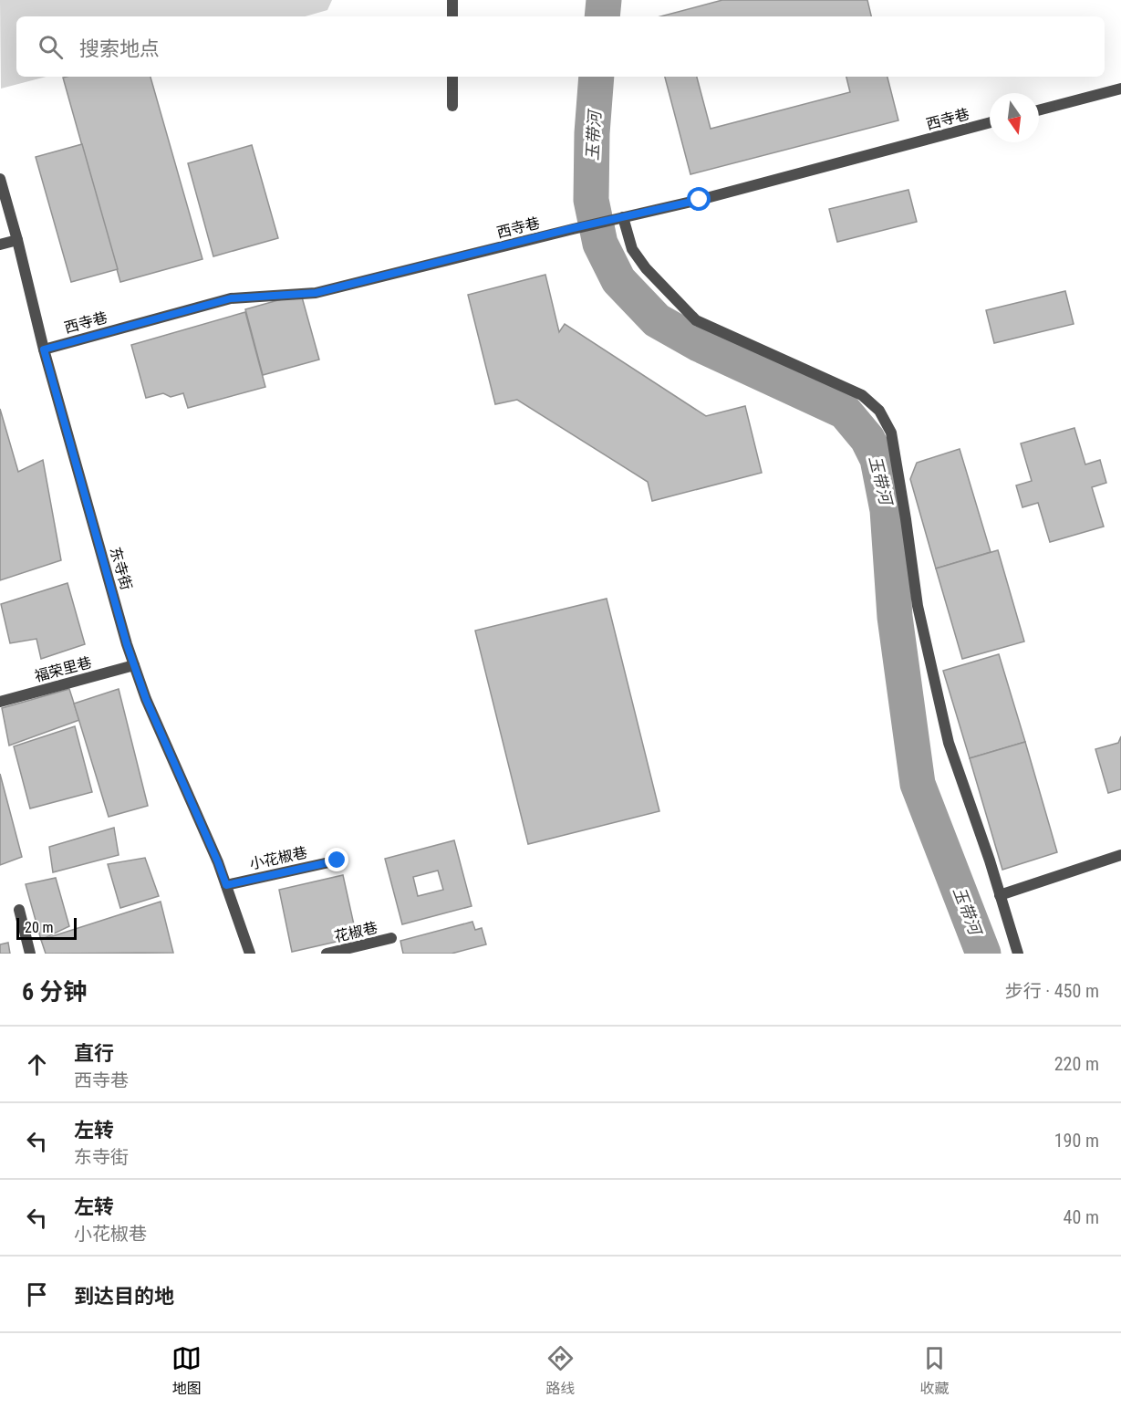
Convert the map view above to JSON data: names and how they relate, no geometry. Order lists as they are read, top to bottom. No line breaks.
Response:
{"streets":{"street":["西寺巷","东寺街","福荣里巷","小花椒巷","花椒巷"]},"crossings":[["西寺巷","东寺街"],["东寺街","福荣里巷"],["东寺街","小花椒巷"]],"water":["玉带河"],"scale_bar":"20 m","north":"bottom","page":{"search":"搜索地点","scale":"20 m","heading":["6 分钟","步行 · 450 m"],"list":[["直行","西寺巷","220 m"],["左转","东寺街","190 m"],["左转","小花椒巷","40 m"],"到达目的地"],"nav":["地图","路线","收藏"]}}
